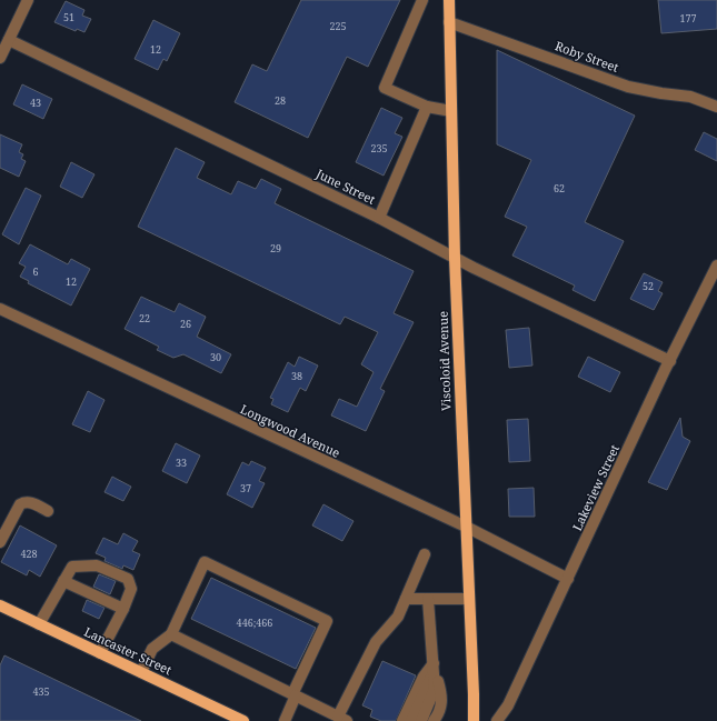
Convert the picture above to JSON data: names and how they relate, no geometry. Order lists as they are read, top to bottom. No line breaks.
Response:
{"streets":{"main road":["Viscoloid Avenue","Lancaster Street"],"street":["Roby Street","June Street","Longwood Avenue","Lakeview Street"]},"crossings":[["Roby Street","Viscoloid Avenue"],["June Street","Viscoloid Avenue"],["June Street","Lakeview Street"],["Viscoloid Avenue","Longwood Avenue"],["Longwood Avenue","Lakeview Street"]],"house_numbers":["51","177","225","12","28","43","235","62","29","6","12","52","22","26","30","38","33","37","428","446;466","435"]}
